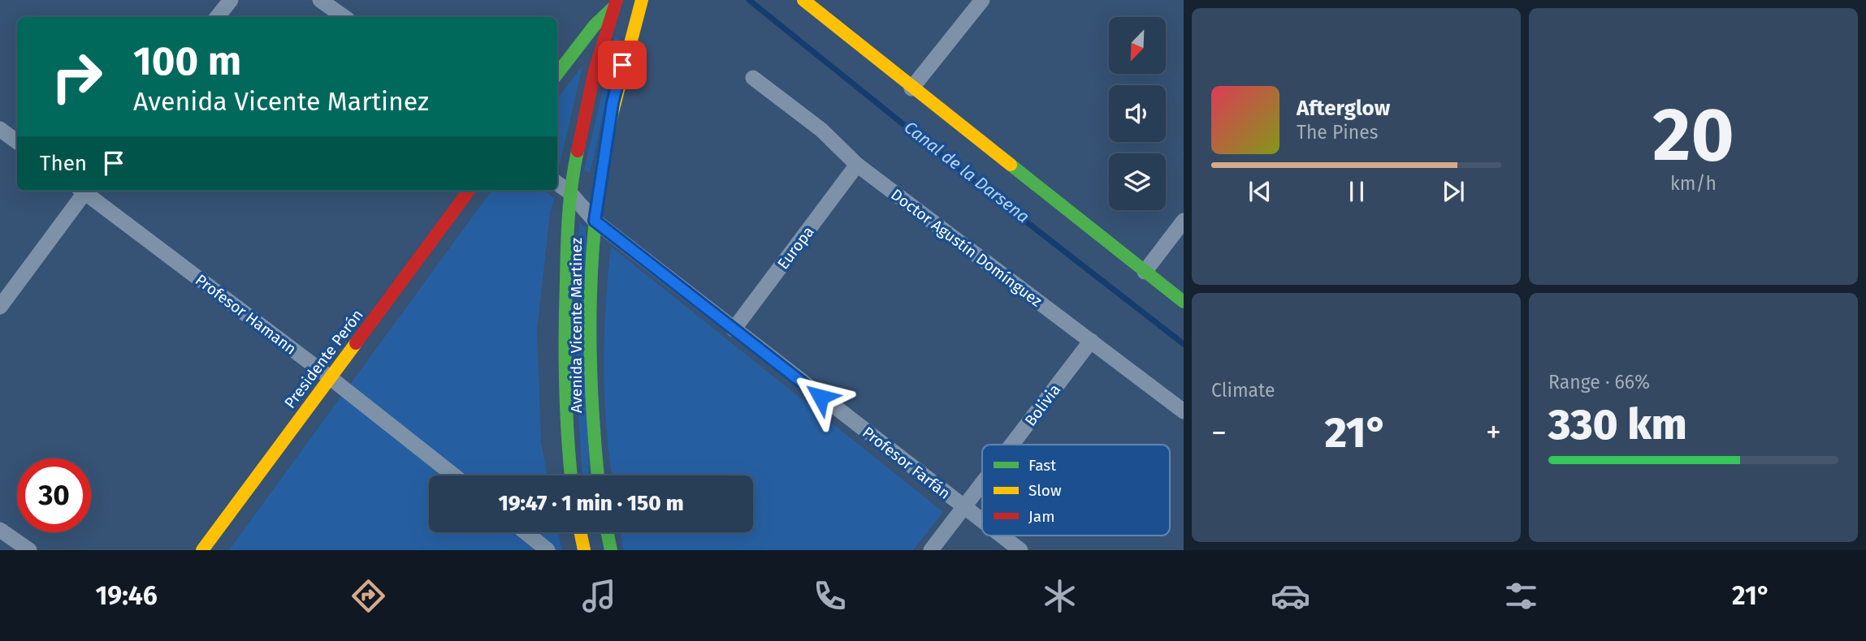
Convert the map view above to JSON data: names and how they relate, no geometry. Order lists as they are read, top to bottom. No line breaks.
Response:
{"streets":{"main road":["Avenida Vicente Martinez","Presidente Perón"],"street":["Europa","Doctor Agustín Domínguez","Profesor Hamann","Bolivia","Profesor Farfán"]},"crossings":[["Europa","Doctor Agustín Domínguez"],["Europa","Profesor Farfán"],["Doctor Agustín Domínguez","Bolivia"],["Profesor Hamann","Presidente Perón"],["Avenida Vicente Martinez","Profesor Farfán"],["Bolivia","Profesor Farfán"]],"water":["Canal de la Darsena"],"legend":["Fast","Slow","Jam"],"north":"bottom left","page":{"tile":[["20","km/h"],"Climate",["Range · 66%","330 km"]],"turn":["100 m","Avenida Vicente Martinez"],"song":["Afterglow","The Pines"],"then":"Then","heat":["−","21°","+"],"limit":"30","trip":"19:47 · 1 min · 150 m","tabs":["19:46","21°"]}}
